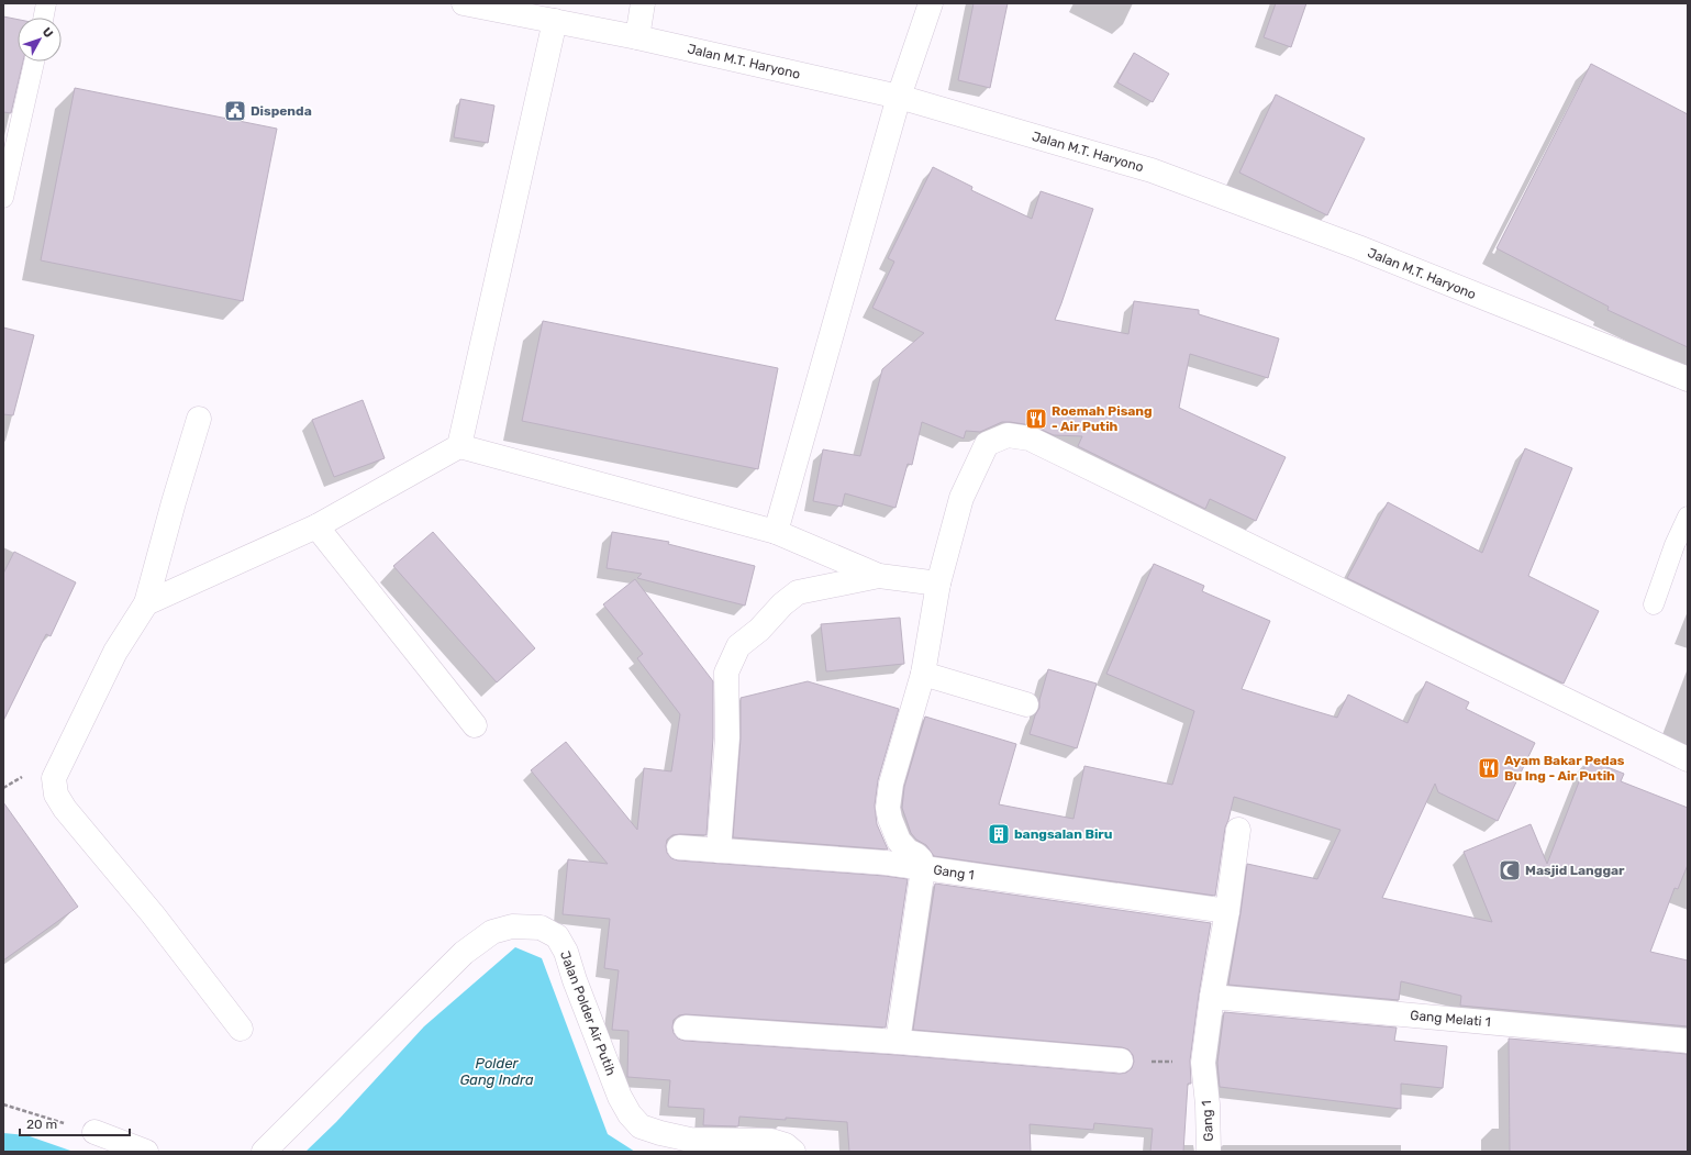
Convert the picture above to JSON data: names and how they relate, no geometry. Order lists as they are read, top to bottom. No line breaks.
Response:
{"streets":{"street":["Jalan M.T. Haryono","Gang 1","Jalan Polder Air Putih","Gang Melati 1"]},"crossings":[["Gang 1","Gang Melati 1"]],"water":["Polder Gang Indra"],"places":{"public building":["Dispenda"],"restaurant":["Roemah Pisang - Air Putih","Ayam Bakar Pedas Bu Ing - Air Putih"],"building":["bangsalan Biru"],"mosque":["Masjid Langgar"]},"scale_bar":"20 m","north":"top right"}
